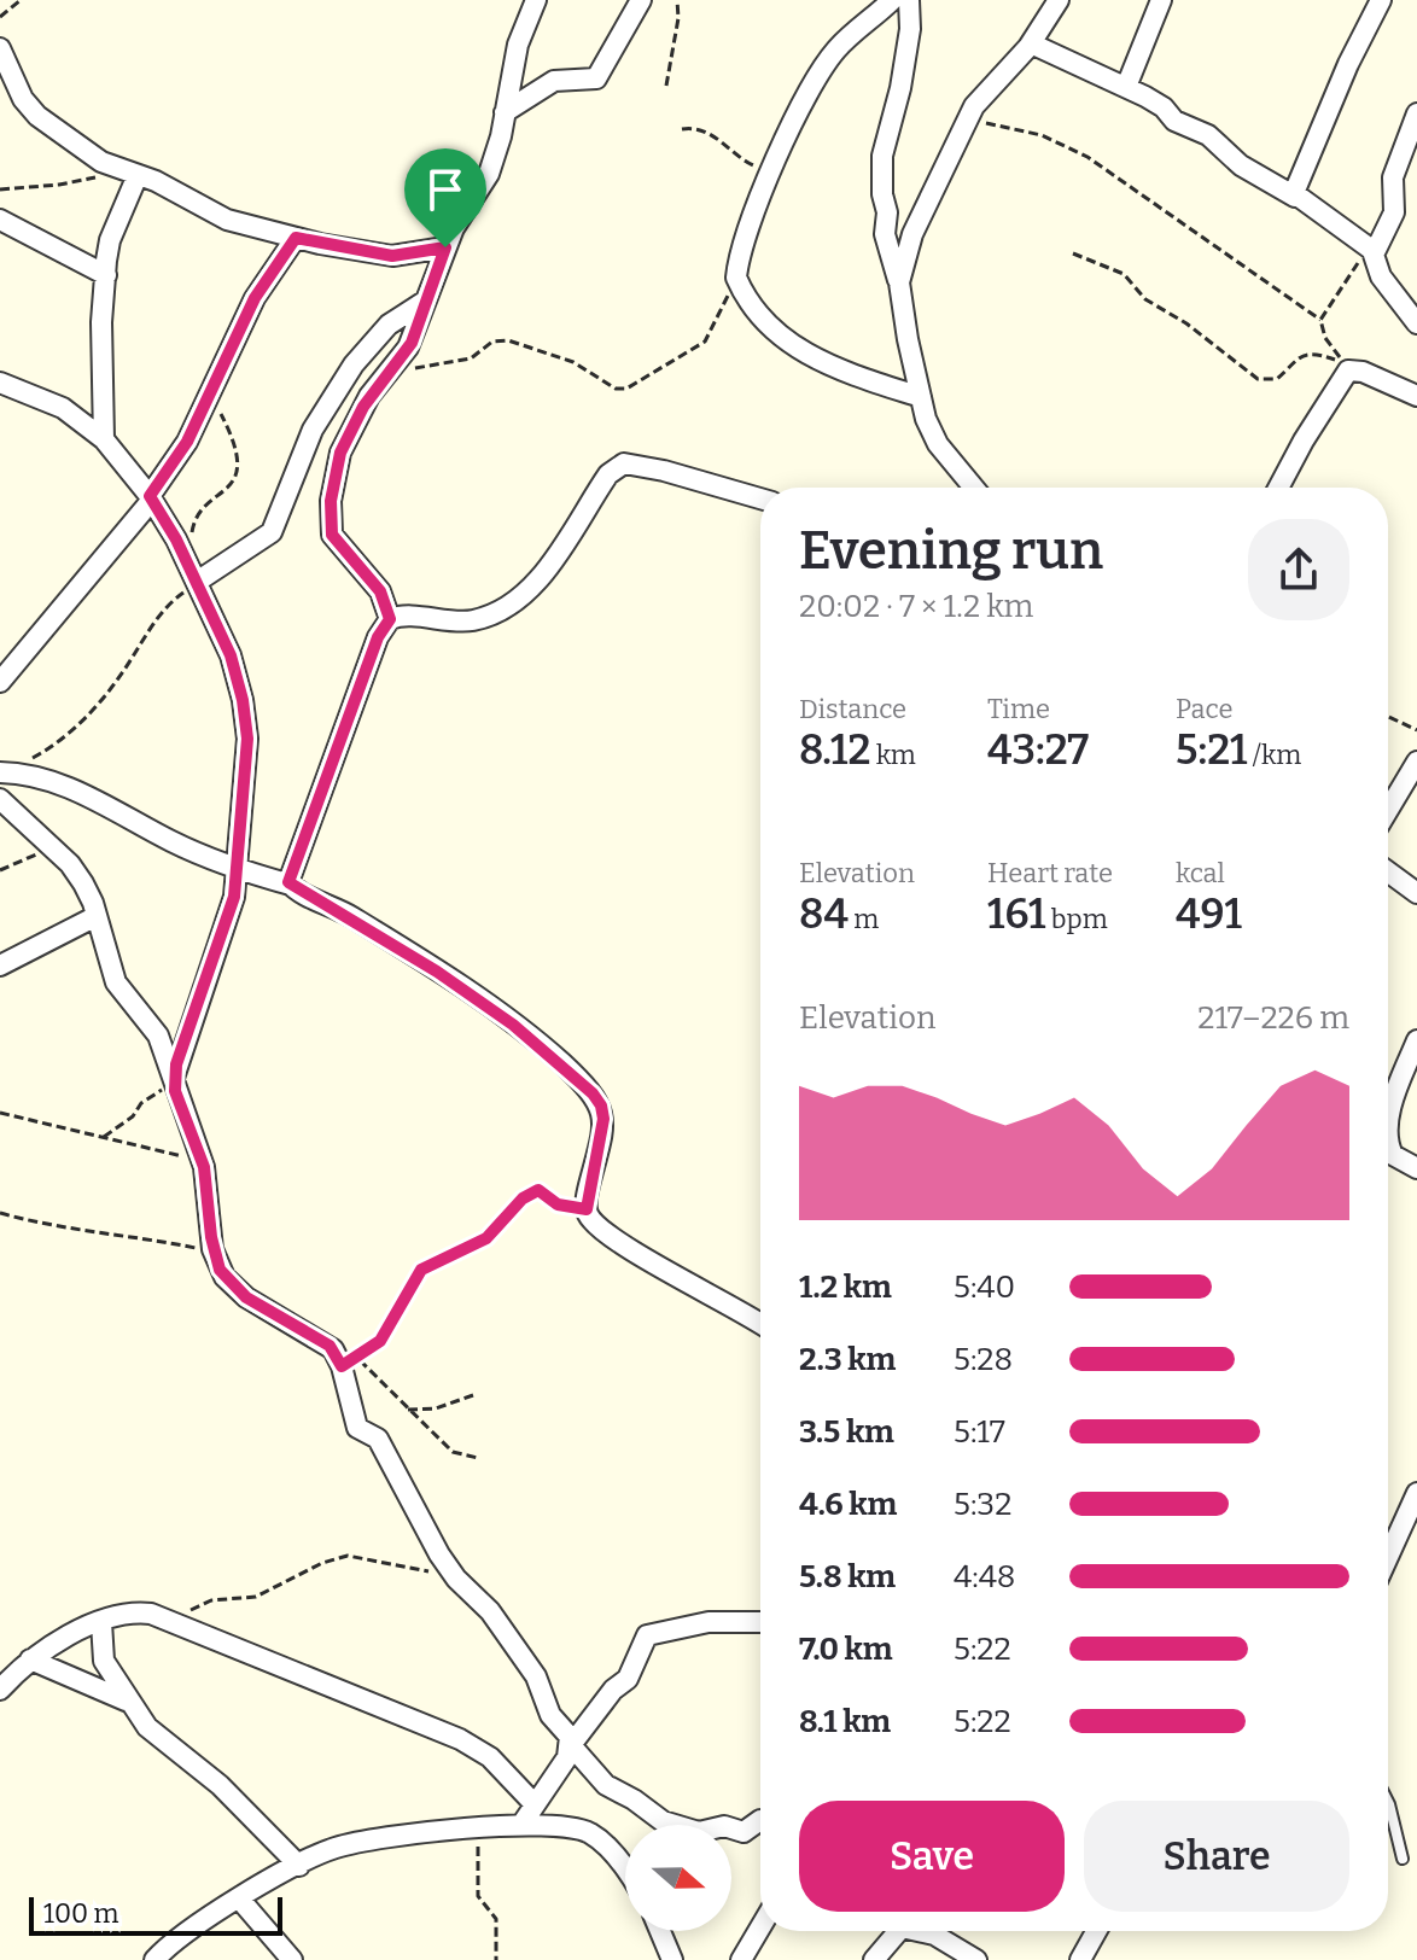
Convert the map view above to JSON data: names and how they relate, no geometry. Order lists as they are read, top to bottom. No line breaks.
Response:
{"scale_bar":"100 m","north":"right","page":{"heading":["Evening run","20:02 · 7 × 1.2 km"],"stats":[["Distance","8.12 km"],["Time","43:27"],["Pace","5:21 /km"],["Elevation","84 m"],["Heart rate","161 bpm"],["kcal","491"]],"chart":["Elevation","217–226 m"],"list":[{"name":"1.2 km","note":"5:40"},{"name":"2.3 km","note":"5:28"},{"name":"3.5 km","note":"5:17"},{"name":"4.6 km","note":"5:32"},{"name":"5.8 km","note":"4:48"},{"name":"7.0 km","note":"5:22"},{"name":"8.1 km","note":"5:22"}],"buttons":["Save","Share"],"scale":"100 m"}}
